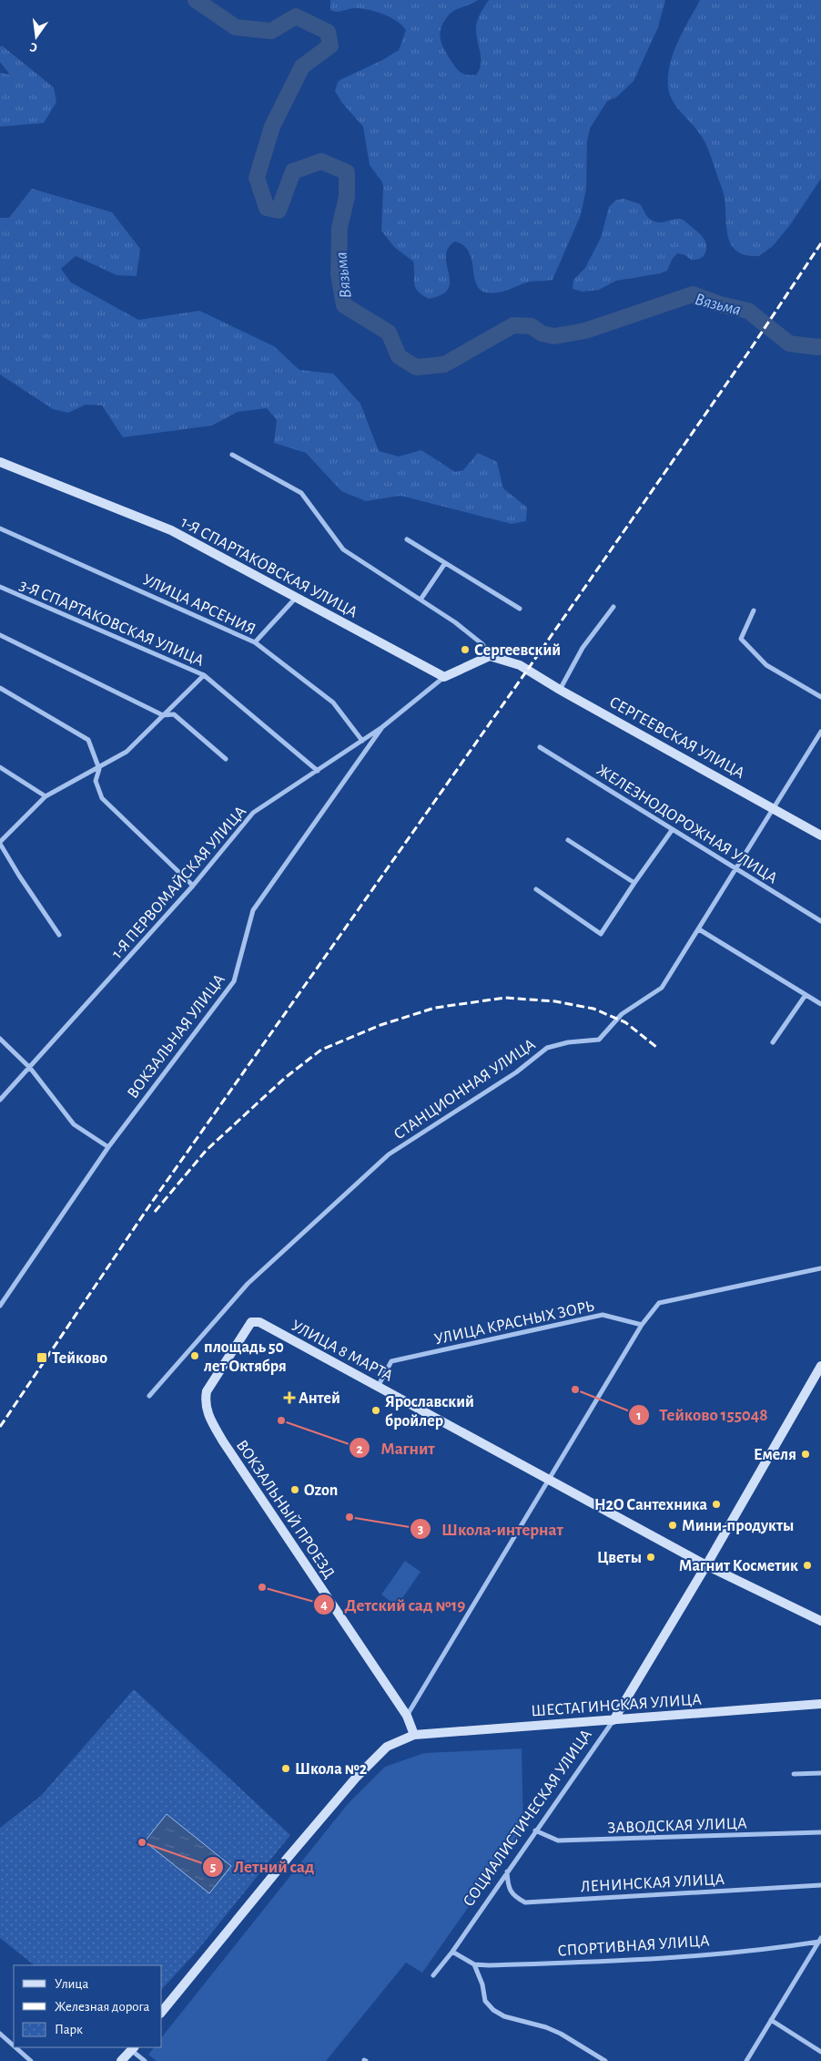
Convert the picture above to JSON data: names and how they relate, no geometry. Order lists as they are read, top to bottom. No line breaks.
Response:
{"streets":{"street":["1-Я СПАРТАКОВСКАЯ УЛИЦА","УЛИЦА АРСЕНИЯ","3-Я СПАРТАКОВСКАЯ УЛИЦА","СЕРГЕЕВСКАЯ УЛИЦА","ЖЕЛЕЗНОДОРОЖНАЯ УЛИЦА","1-Я ПЕРВОМАЙСКАЯ УЛИЦА","ВОКЗАЛЬНАЯ УЛИЦА","СТАНЦИОННАЯ УЛИЦА","УЛИЦА КРАСНЫХ ЗОРЬ","УЛИЦА 8 МАРТА","ВОКЗАЛЬНЫЙ ПРОЕЗД","ШЕСТАГИНСКАЯ УЛИЦА","СОЦИАЛИСТИЧЕСКАЯ УЛИЦА","ЗАВОДСКАЯ УЛИЦА","ЛЕНИНСКАЯ УЛИЦА","СПОРТИВНАЯ УЛИЦА"]},"crossings":[["1-Я СПАРТАКОВСКАЯ УЛИЦА","1-Я ПЕРВОМАЙСКАЯ УЛИЦА"],["УЛИЦА АРСЕНИЯ","1-Я ПЕРВОМАЙСКАЯ УЛИЦА"],["3-Я СПАРТАКОВСКАЯ УЛИЦА","1-Я ПЕРВОМАЙСКАЯ УЛИЦА"],["СЕРГЕЕВСКАЯ УЛИЦА","СТАНЦИОННАЯ УЛИЦА"],["ЖЕЛЕЗНОДОРОЖНАЯ УЛИЦА","СТАНЦИОННАЯ УЛИЦА"],["1-Я ПЕРВОМАЙСКАЯ УЛИЦА","ВОКЗАЛЬНАЯ УЛИЦА"],["УЛИЦА КРАСНЫХ ЗОРЬ","УЛИЦА 8 МАРТА"],["УЛИЦА 8 МАРТА","ВОКЗАЛЬНЫЙ ПРОЕЗД"],["УЛИЦА 8 МАРТА","СОЦИАЛИСТИЧЕСКАЯ УЛИЦА"],["ВОКЗАЛЬНЫЙ ПРОЕЗД","ШЕСТАГИНСКАЯ УЛИЦА"],["ШЕСТАГИНСКАЯ УЛИЦА","СОЦИАЛИСТИЧЕСКАЯ УЛИЦА"],["СОЦИАЛИСТИЧЕСКАЯ УЛИЦА","ЗАВОДСКАЯ УЛИЦА"],["СОЦИАЛИСТИЧЕСКАЯ УЛИЦА","ЛЕНИНСКАЯ УЛИЦА"],["СОЦИАЛИСТИЧЕСКАЯ УЛИЦА","СПОРТИВНАЯ УЛИЦА"]],"water":["Вязьма"],"places":{"other":["Сергеевский","площадь 50 лет Октября","Тейково 155048","Ярославский бройлер","Магнит","Емеля","Ozon","H2O Сантехника","Школа-интернат","Мини-продукты","Цветы","Магнит Косметик","Детский сад №19","Школа №2","Летний сад"],"transit":["Тейково"],"health":["Антей"]},"legend":["Улица","Железная дорога","Парк"],"north":"bottom"}
